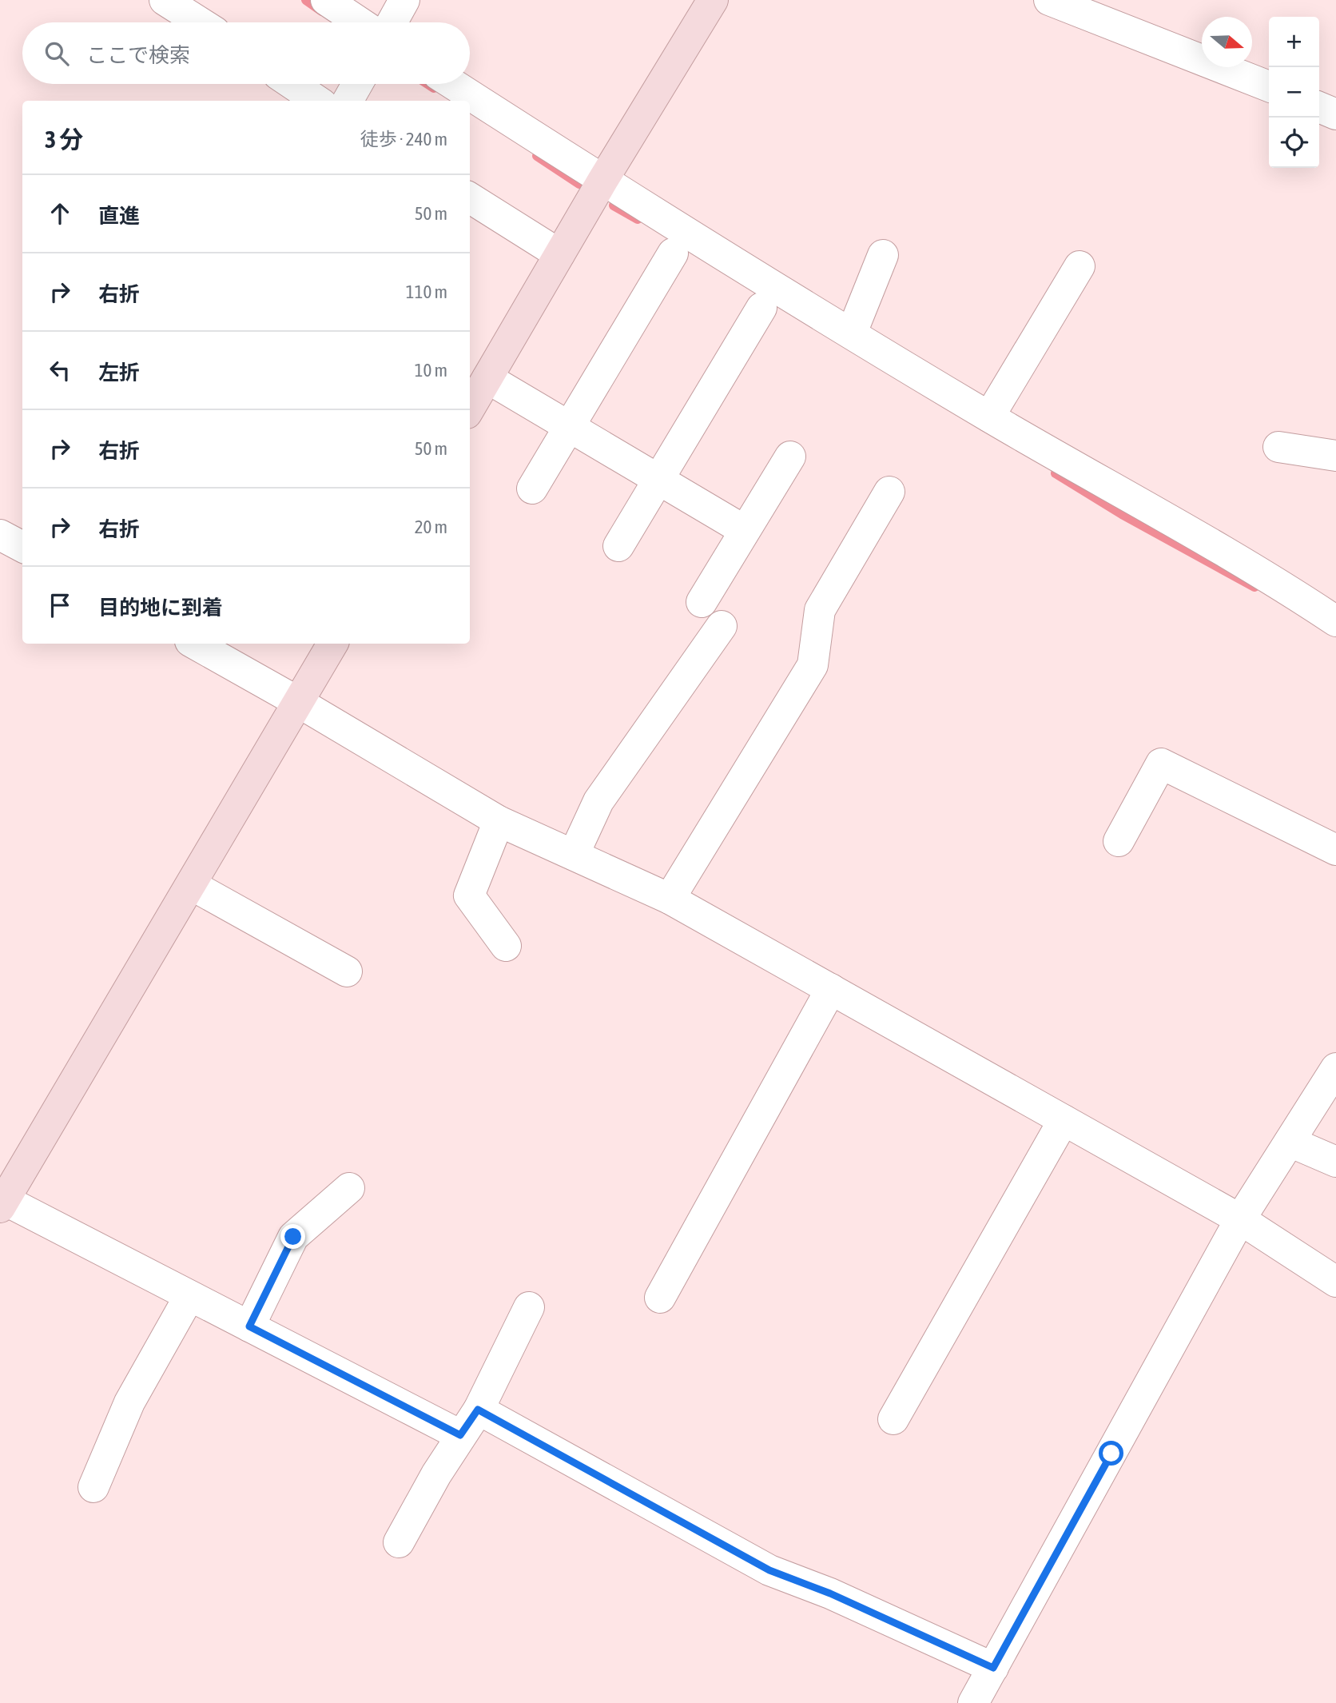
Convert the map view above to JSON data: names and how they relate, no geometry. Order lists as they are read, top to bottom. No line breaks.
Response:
{"north":"right","page":{"map_buttons":["+","−"],"search":"ここで検索","heading":["3 分","徒歩 · 240 m"],"list":[["直進","50 m"],["右折","110 m"],["左折","10 m"],["右折","50 m"],["右折","20 m"],"目的地に到着"]}}
